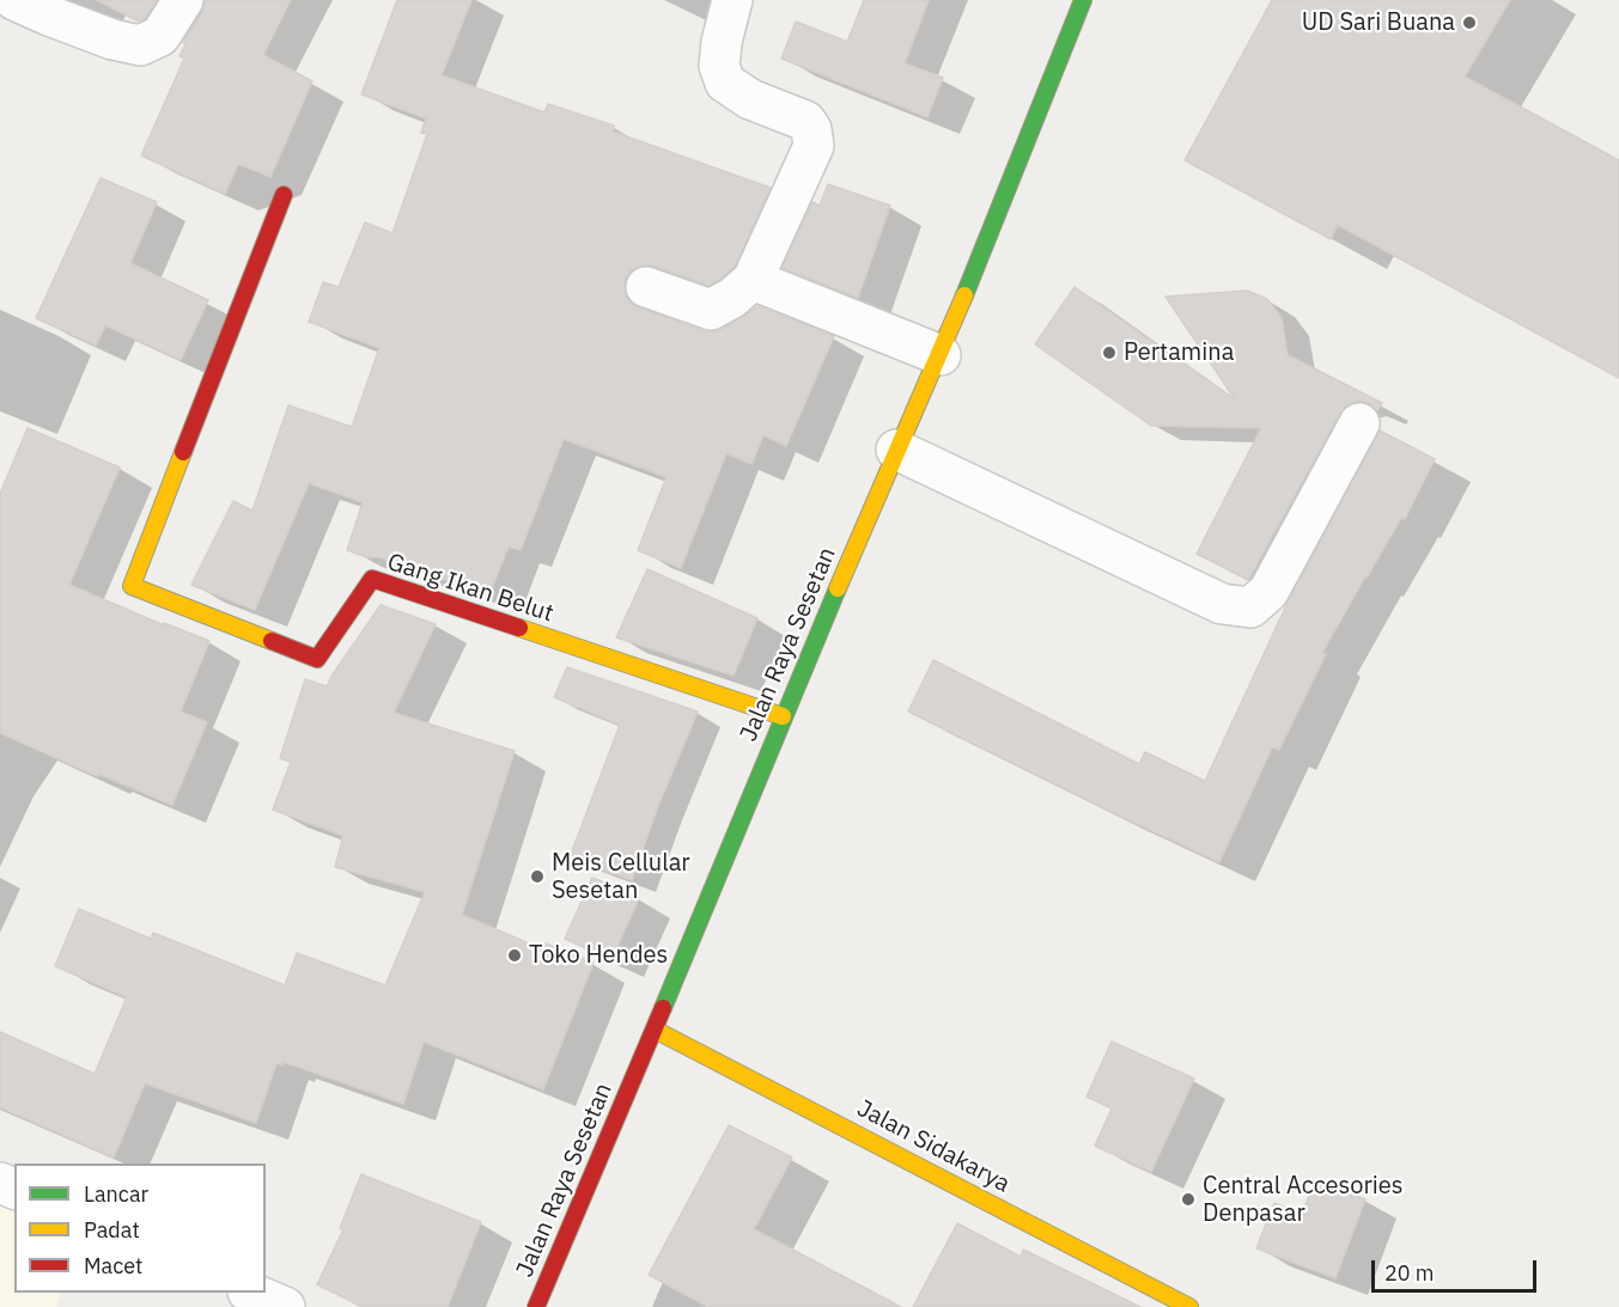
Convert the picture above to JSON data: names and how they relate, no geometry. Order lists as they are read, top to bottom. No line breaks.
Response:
{"streets":{"street":["Gang Ikan Belut","Jalan Raya Sesetan","Jalan Sidakarya"]},"crossings":[["Gang Ikan Belut","Jalan Raya Sesetan"],["Jalan Raya Sesetan","Jalan Sidakarya"]],"places":["UD Sari Buana","Pertamina","Meis Cellular Sesetan","Toko Hendes","Central Accesories Denpasar"],"legend":["Lancar","Padat","Macet"],"scale_bar":"20 m"}
